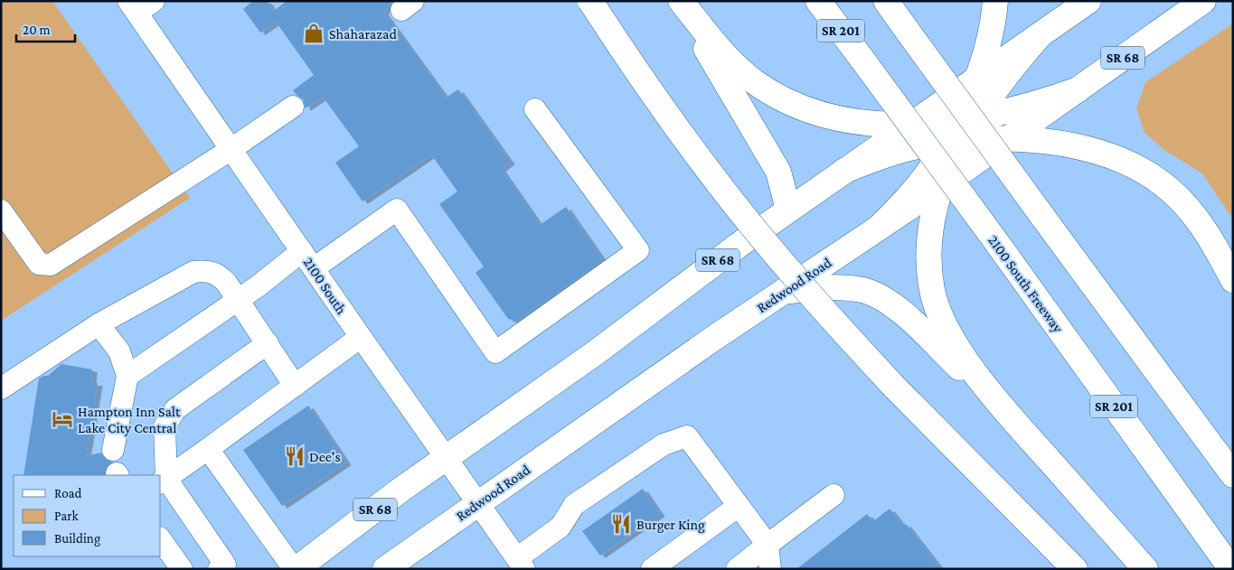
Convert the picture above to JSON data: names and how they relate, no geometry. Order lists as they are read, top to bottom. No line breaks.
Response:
{"streets":{"main road":["SR 201","SR 68","2100 South Freeway","Redwood Road"],"street":["2100 South"]},"crossings":[["SR 68","2100 South"],["Redwood Road","2100 South"]],"places":{"shop":["Shaharazad"],"hotel":["Hampton Inn Salt Lake City Central"],"restaurant":["Dee's","Burger King"]},"legend":["Road","Park","Building"],"scale_bar":"20 m"}
